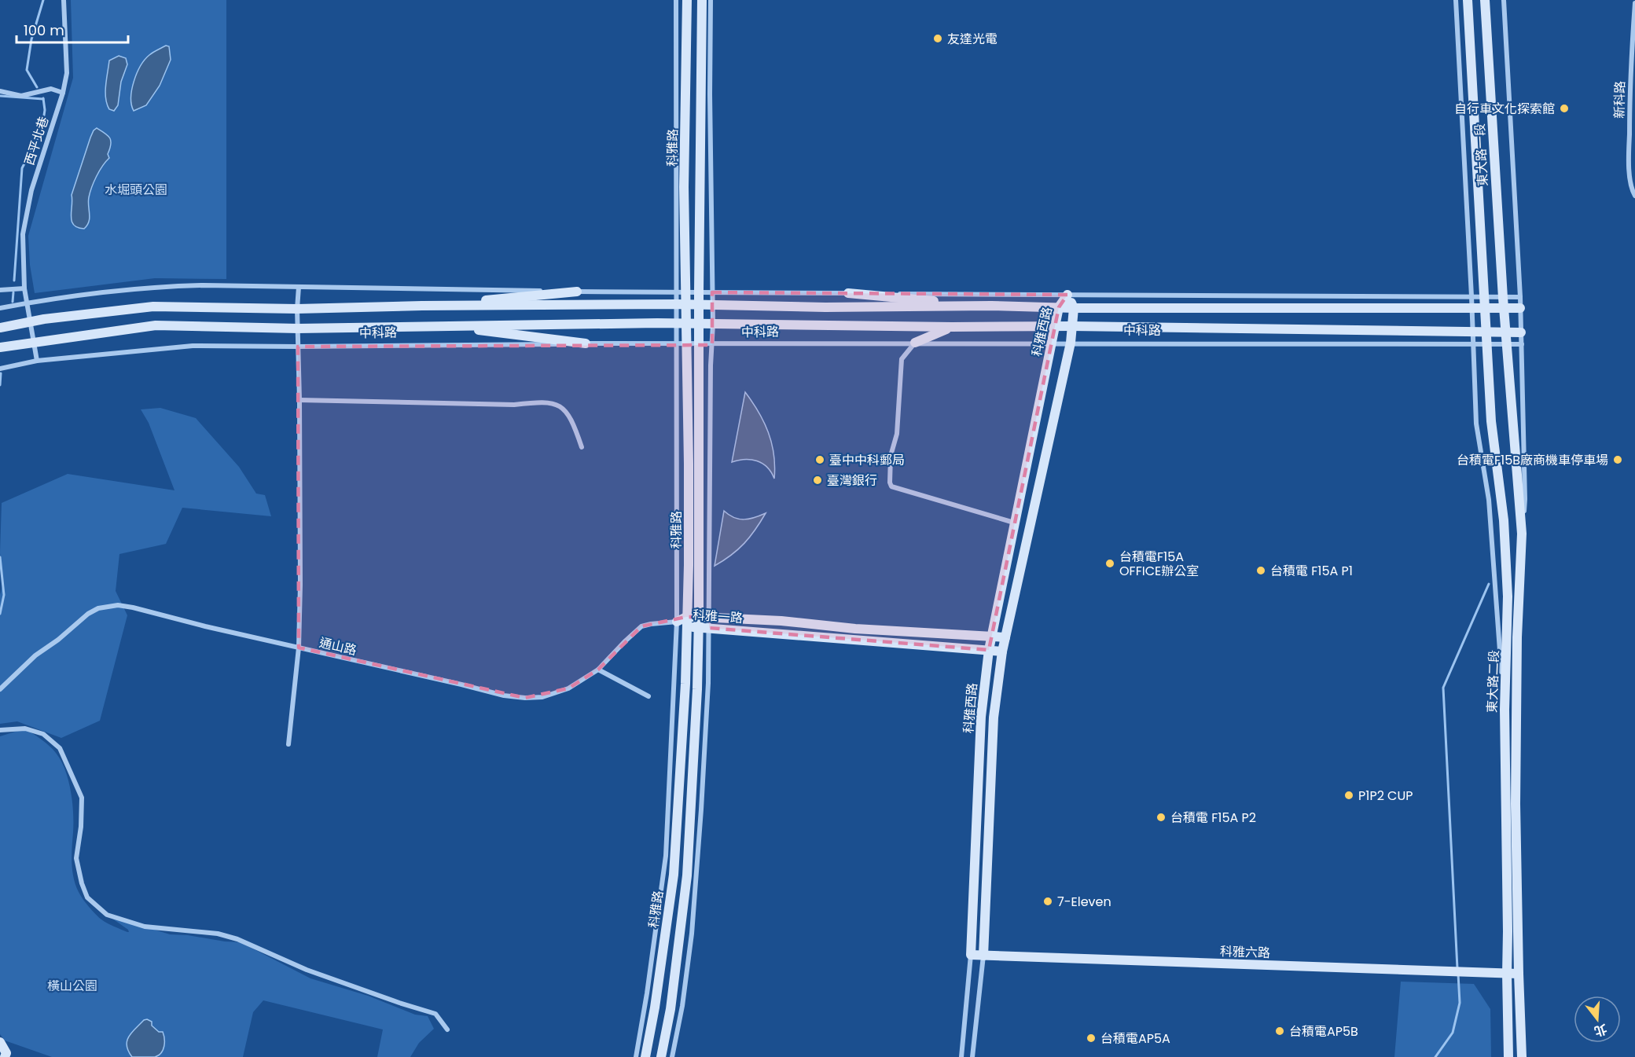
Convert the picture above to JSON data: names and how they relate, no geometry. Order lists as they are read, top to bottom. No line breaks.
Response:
{"streets":{"street":["新科路","西平北巷","科雅路","東大路一段","中科路","科雅西路","科雅一路","通山路","東大路二段","科雅六路"]},"crossings":[["西平北巷","中科路"],["科雅路","中科路"],["科雅路","科雅一路"],["科雅路","通山路"],["東大路一段","中科路"],["東大路一段","東大路二段"],["中科路","科雅西路"],["中科路","東大路二段"],["科雅西路","科雅一路"],["科雅西路","科雅六路"],["科雅一路","通山路"],["東大路二段","科雅六路"]],"parks":["水堀頭公園","橫山公園"],"places":["友達光電","自行車文化探索館","臺中中科郵局","台積電F15B廠商機車停車場","臺灣銀行","台積電F15A OFFICE辦公室","台積電 F15A P1","P1P2 CUP","台積電 F15A P2","7-Eleven","台積電AP5B","台積電AP5A"],"scale_bar":"100 m","north":"bottom"}
